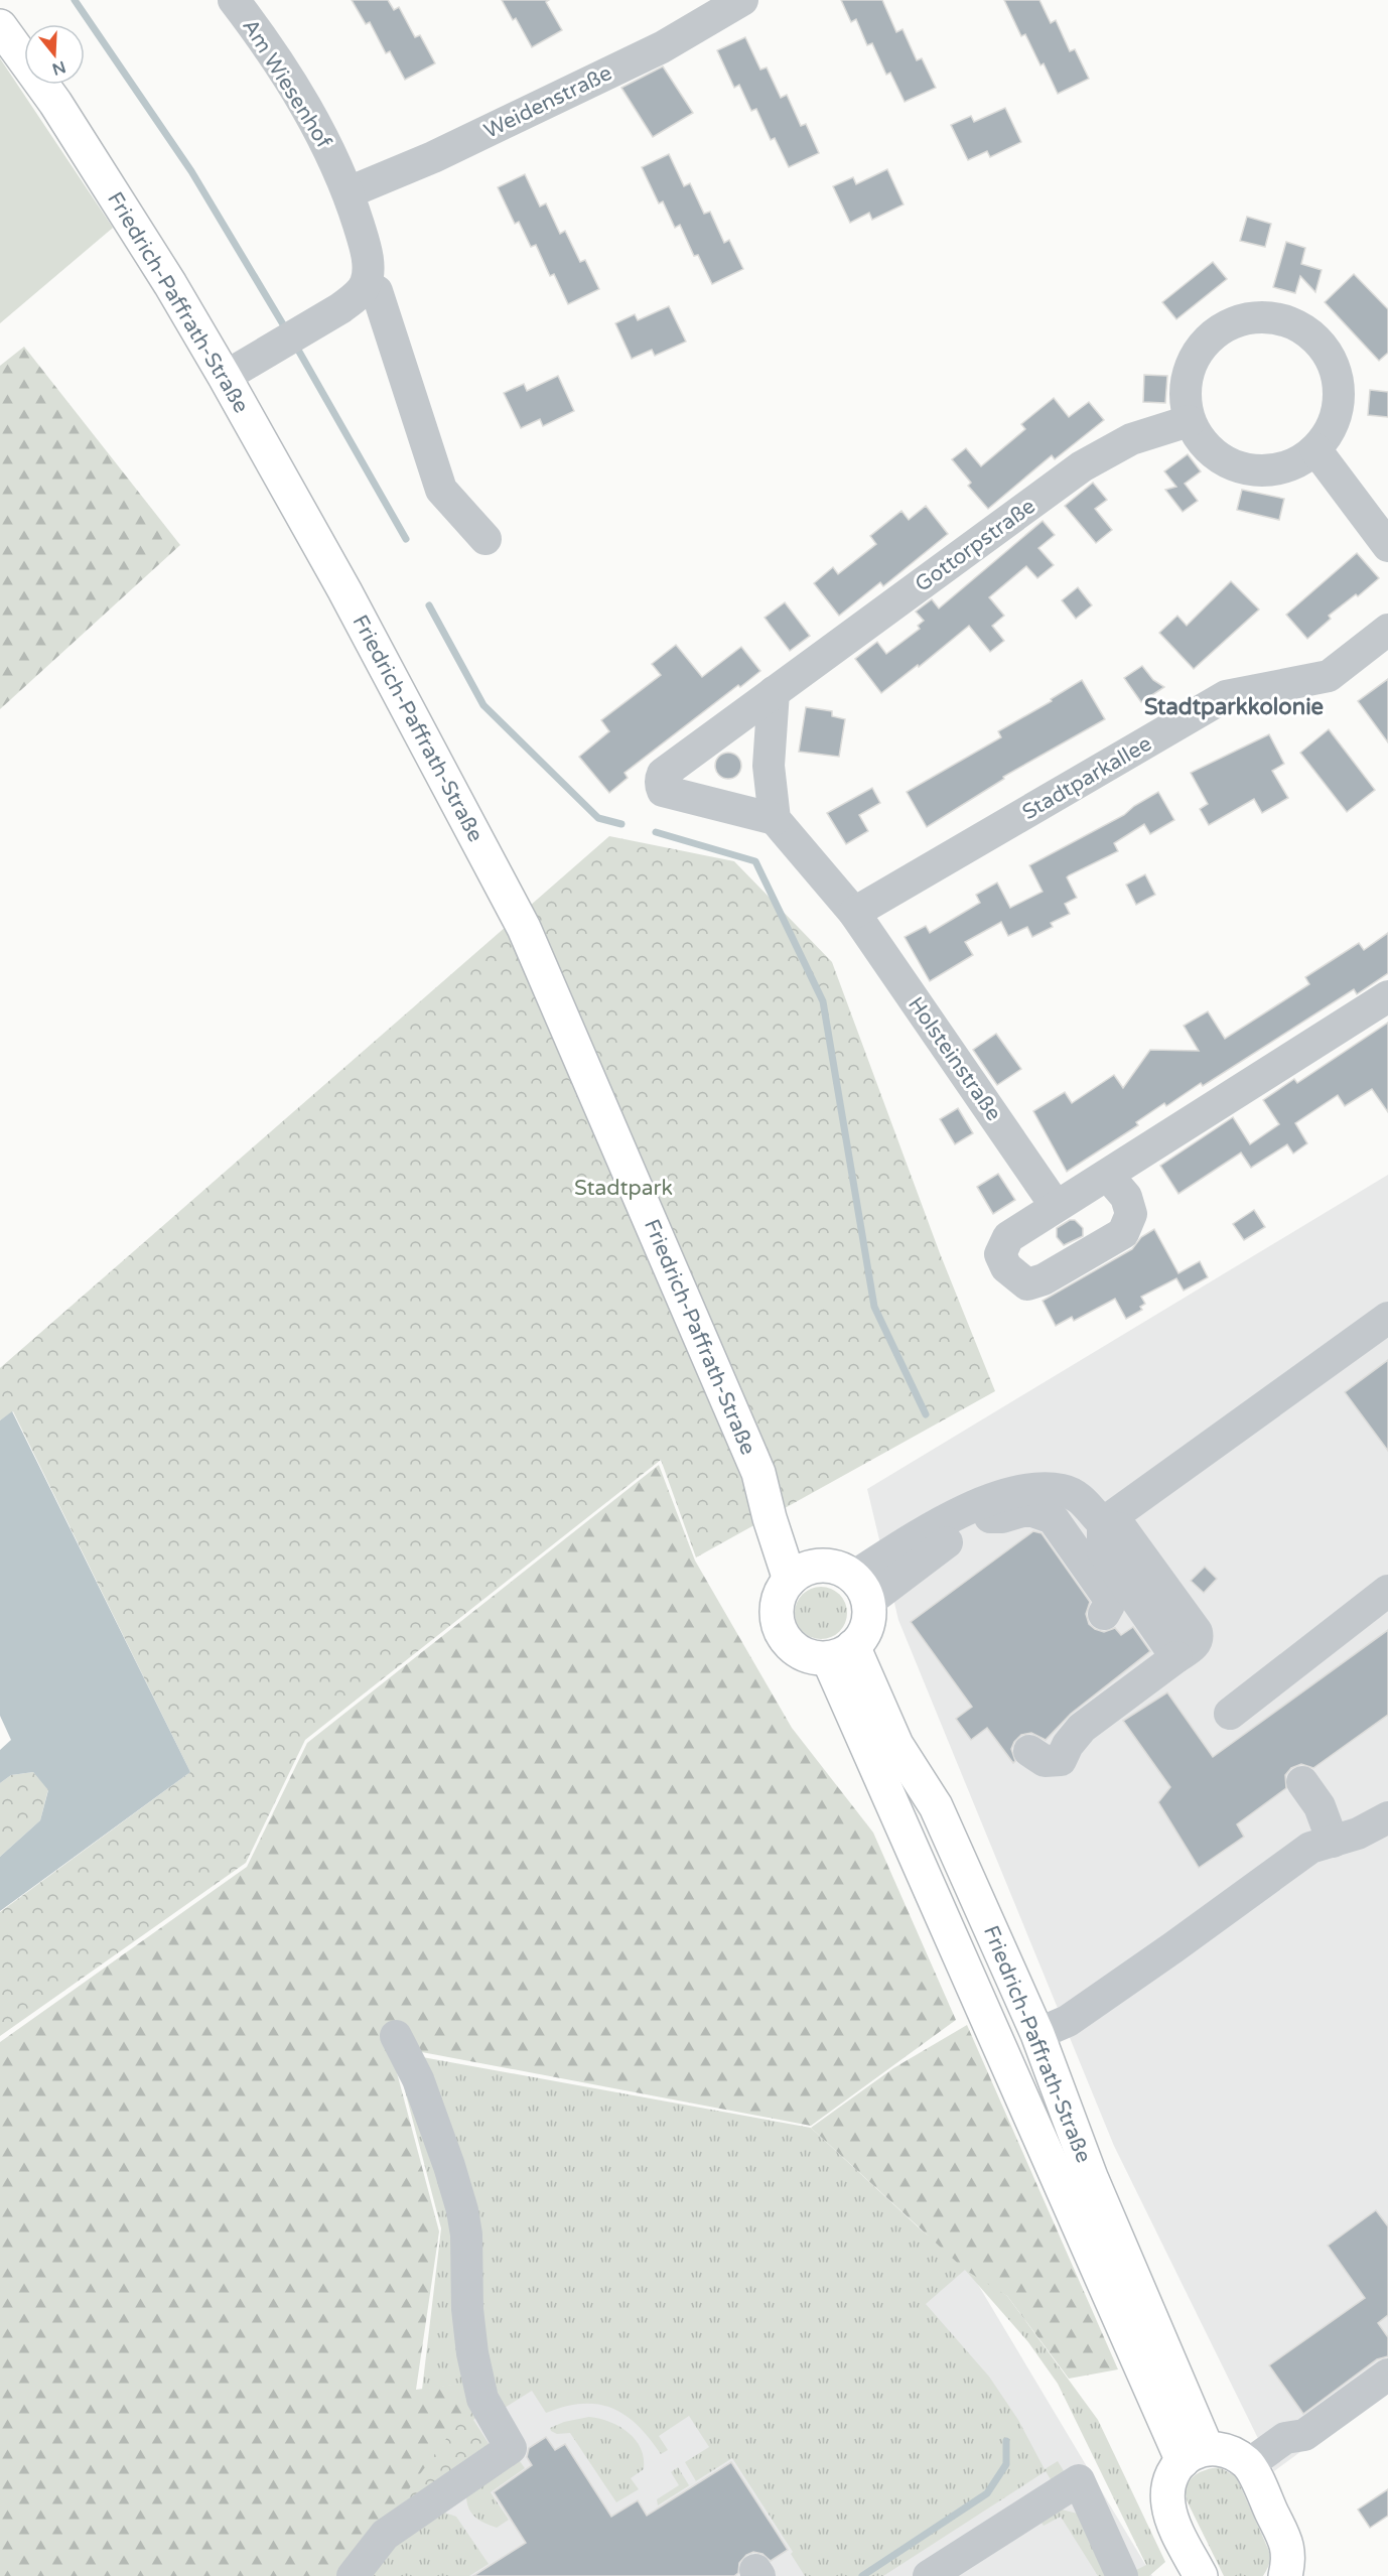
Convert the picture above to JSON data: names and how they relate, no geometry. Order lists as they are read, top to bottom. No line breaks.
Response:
{"streets":{"main road":["Friedrich-Paffrath-Straße"],"street":["Am Wiesenhof","Weidenstraße","Gottorpstraße","Stadtparkallee","Holsteinstraße"]},"crossings":[["Am Wiesenhof","Weidenstraße"],["Stadtparkallee","Holsteinstraße"]],"districts":["Stadtparkkolonie"],"parks":["Stadtpark"],"north":"bottom"}
